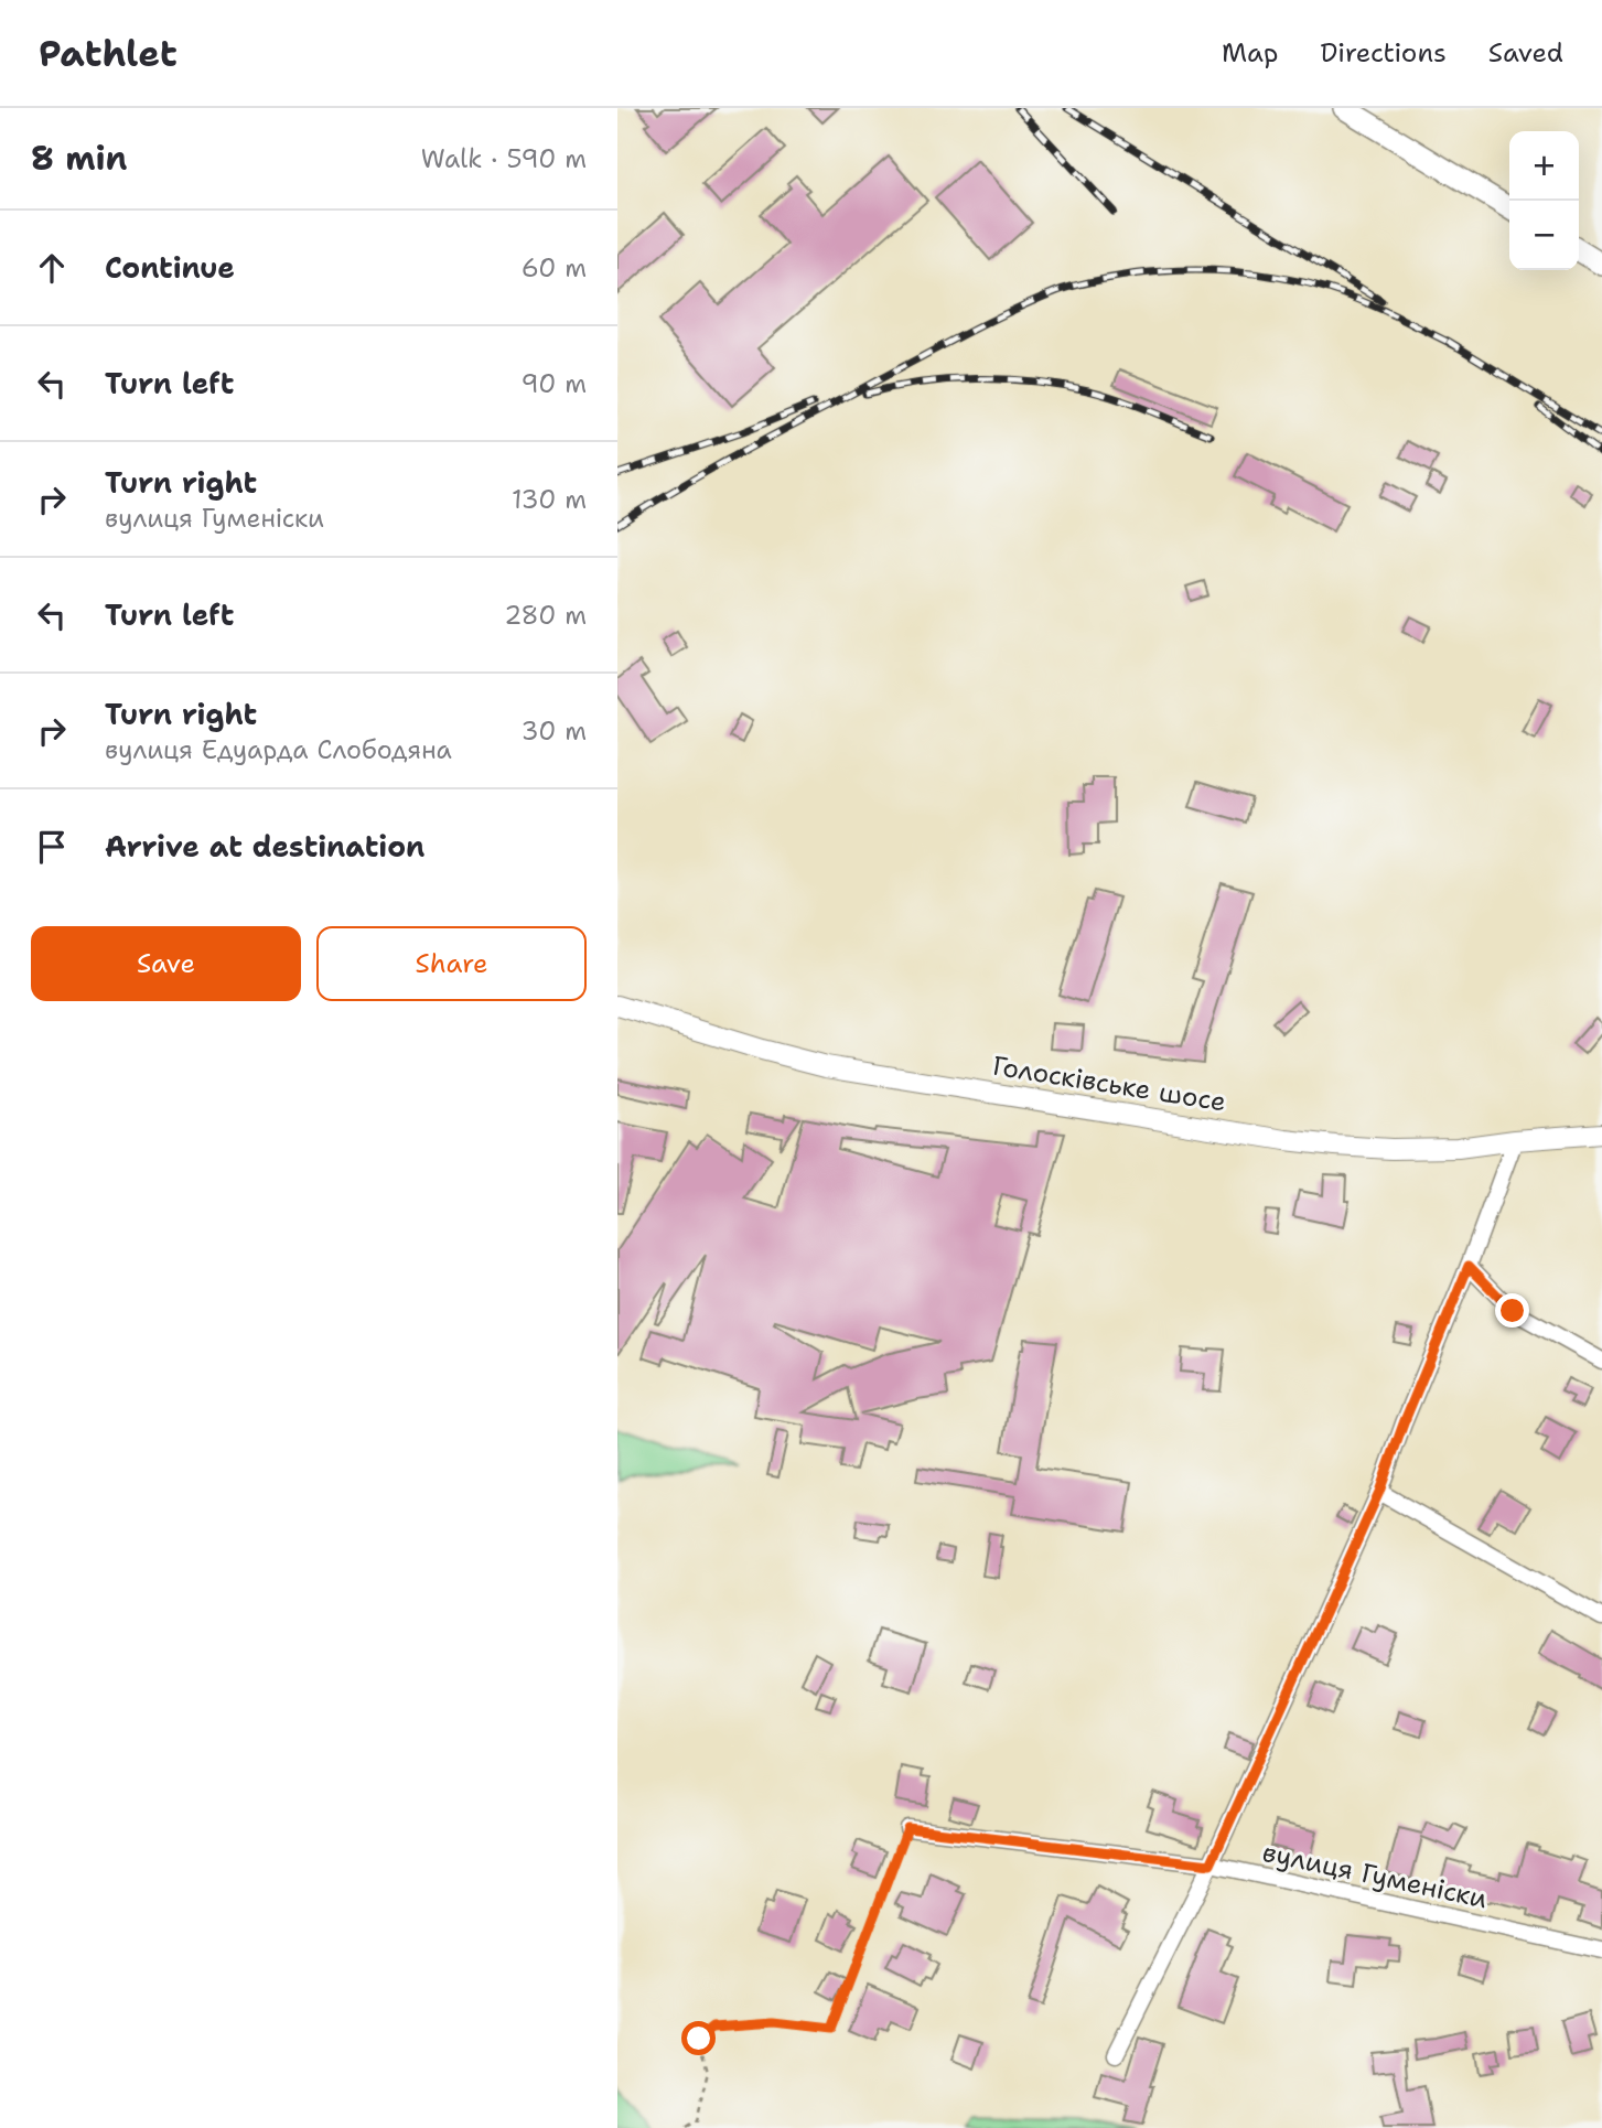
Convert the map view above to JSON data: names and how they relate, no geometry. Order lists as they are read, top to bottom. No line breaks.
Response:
{"streets":{"street":["Голосківське шосе","вулиця Гуменіски"]},"page":{"header":"Pathlet","nav":["Map","Directions","Saved"],"heading":["8 min","Walk · 590 m"],"map_buttons":["+","−"],"list":[["Continue","60 m"],["Turn left","90 m"],["Turn right","вулиця Гуменіски","130 m"],["Turn left","280 m"],["Turn right","вулиця Едуарда Слободяна","30 m"],"Arrive at destination"],"buttons":["Save","Share"]}}
